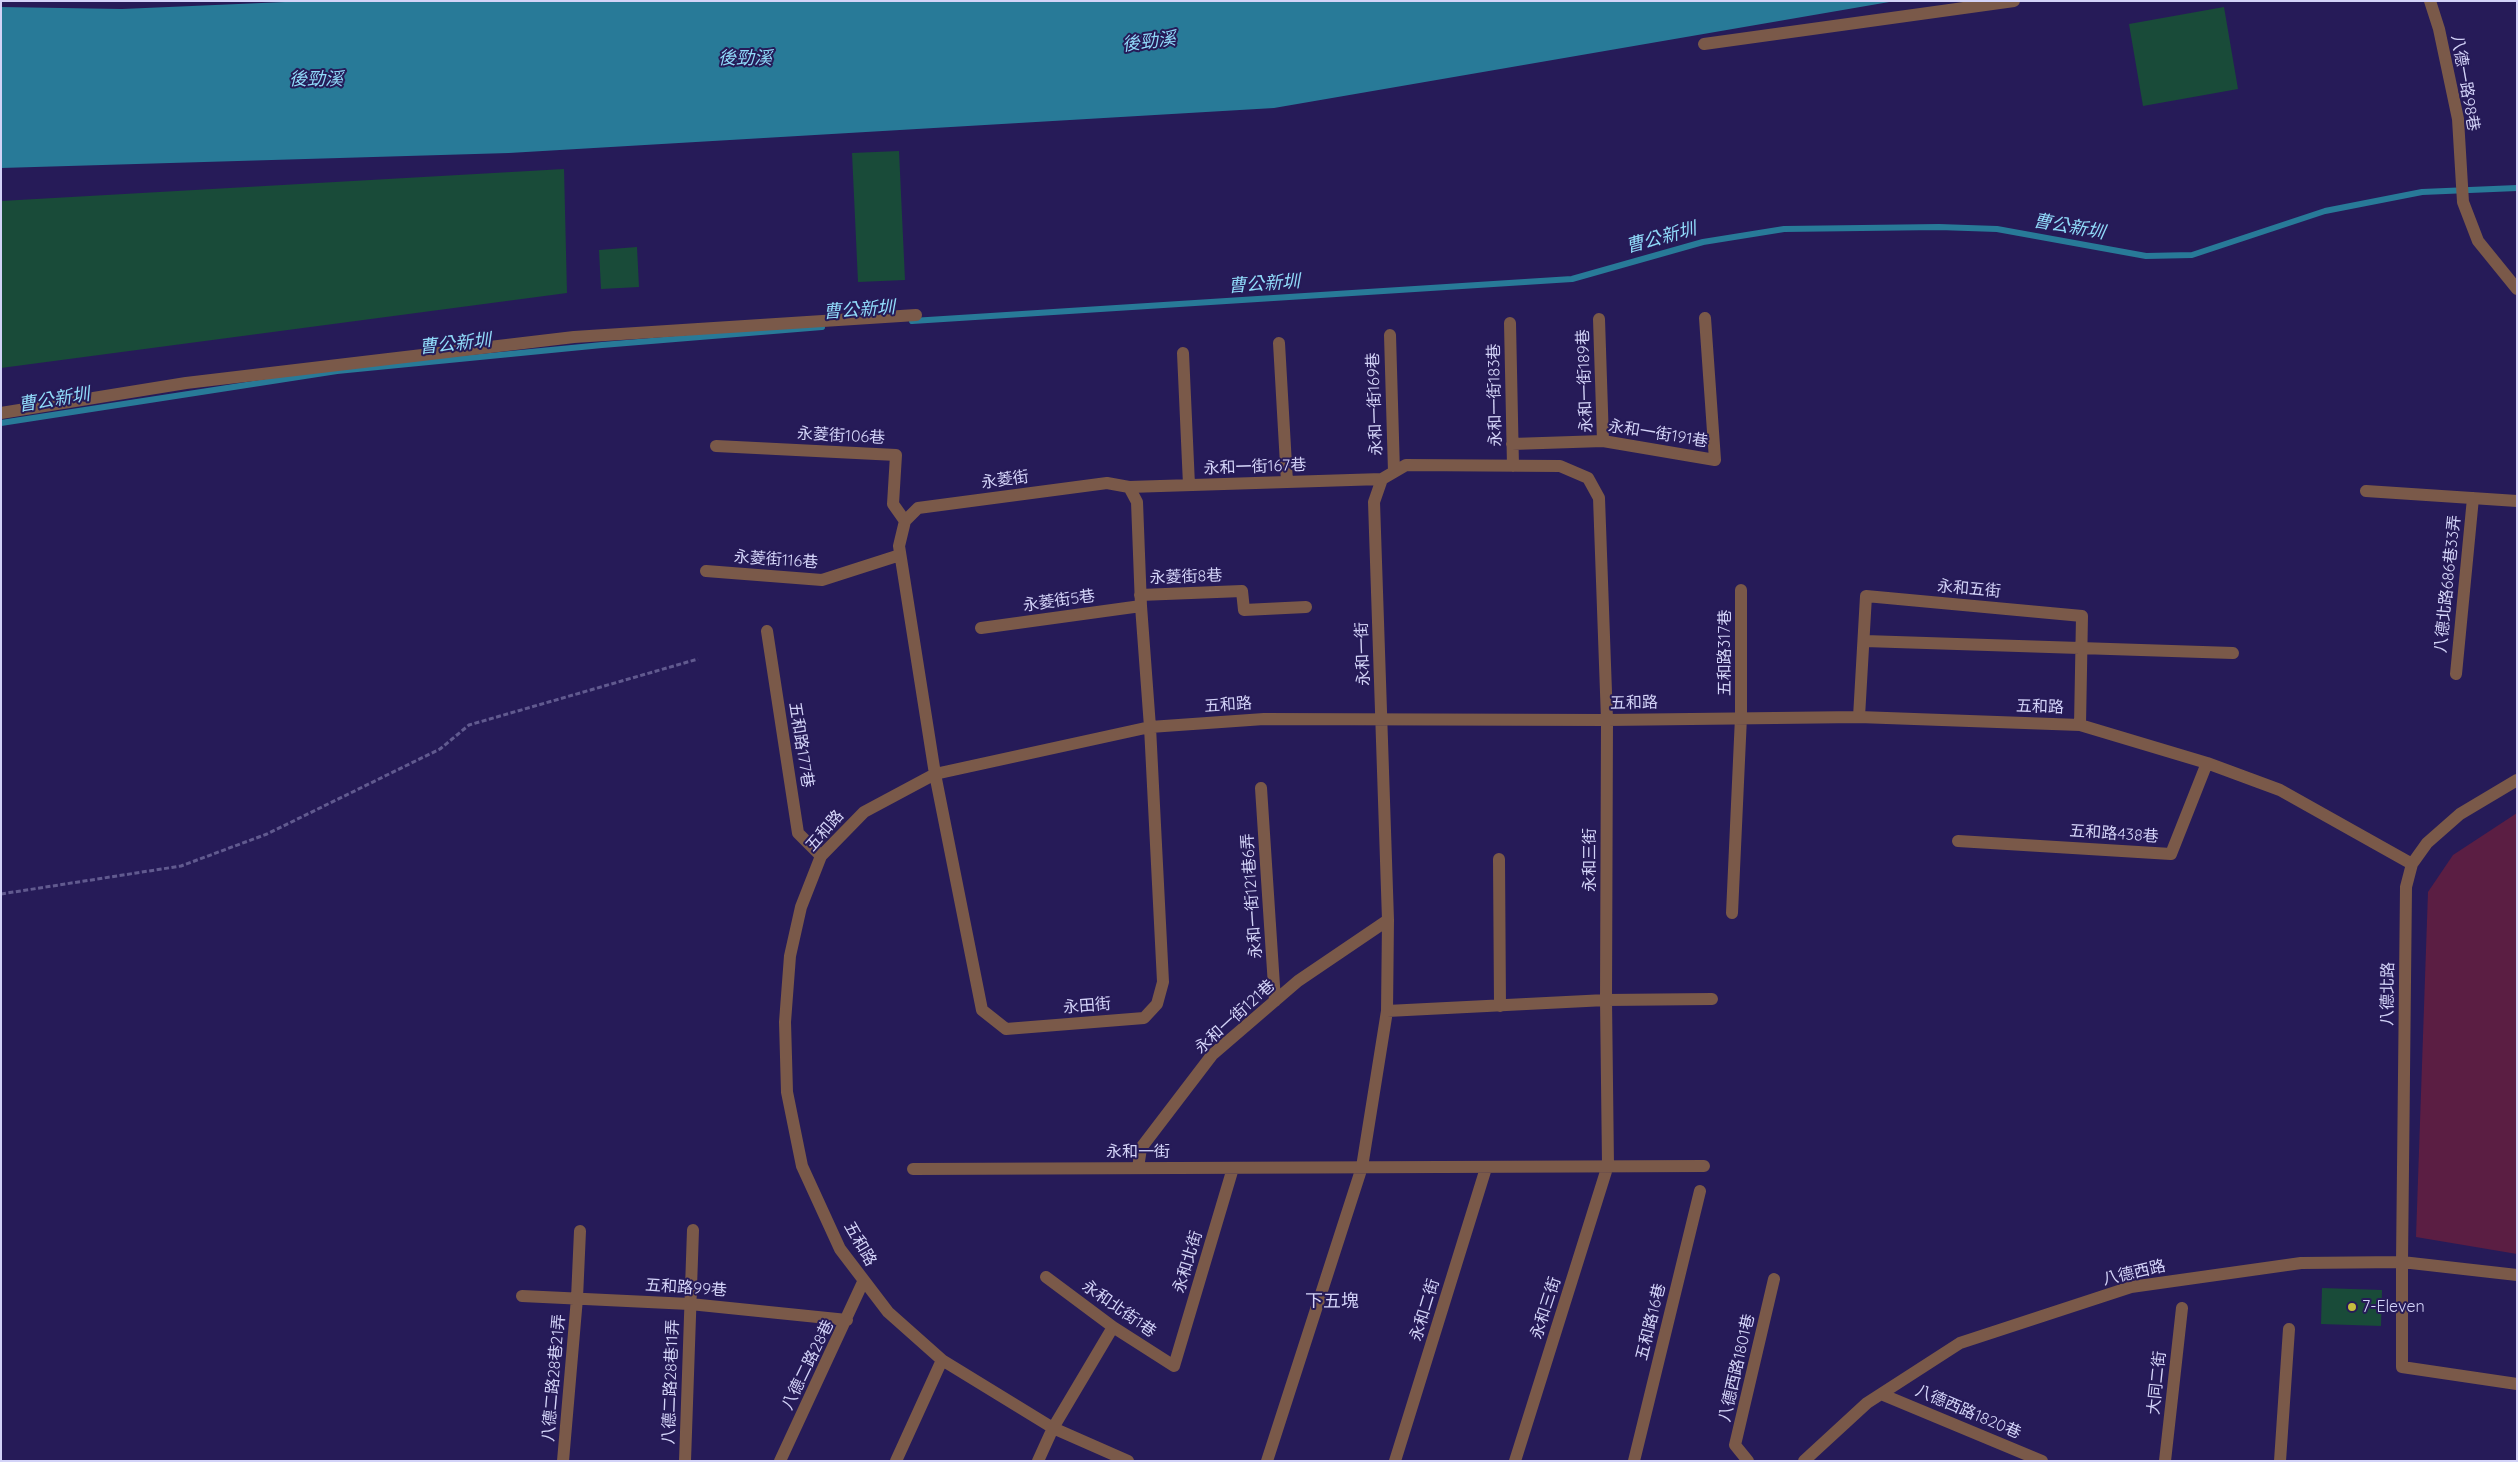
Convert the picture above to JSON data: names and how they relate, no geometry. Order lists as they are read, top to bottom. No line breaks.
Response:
{"streets":{"street":["八德一路98巷","永和一街189巷","永和一街183巷","永和一街169巷","永和一街191巷","永菱街106巷","永和一街167巷","永菱街","永菱街116巷","永菱街8巷","八德北路686巷33弄","永和五街","永菱街5巷","五和路317巷","永和一街","五和路","五和路177巷","五和路438巷","永和三街","永和一街121巷6弄","八德北路","永田街","永和一街121巷","永和北街","八德西路","五和路99巷","永和北街1巷","永和二街","五和路16巷","八德二路28巷","八德西路1801巷","八德二路28巷21弄","八德二路28巷11弄","大同二街","八德西路1820巷"]},"crossings":[["永和一街189巷","永和一街191巷"],["永和一街183巷","永和一街191巷"],["永菱街106巷","永菱街"],["永和一街167巷","永菱街"],["永和一街167巷","永和一街"],["永菱街8巷","永菱街5巷"],["永和五街","五和路"],["五和路317巷","五和路"],["永和一街","五和路"],["永和一街","永和一街121巷"],["永和一街","永和北街"],["五和路","五和路177巷"],["五和路","五和路438巷"],["五和路","永和三街"],["五和路","八德北路"],["五和路","永田街"],["五和路","八德二路28巷"],["永和一街121巷6弄","永和一街121巷"],["八德北路","八德西路"],["永和北街","永和北街1巷"],["八德西路","八德西路1820巷"],["五和路99巷","八德二路28巷"],["五和路99巷","八德二路28巷21弄"],["五和路99巷","八德二路28巷11弄"]],"districts":["下五塊"],"water":["後勁溪","曹公新圳"],"places":["7-Eleven"]}
